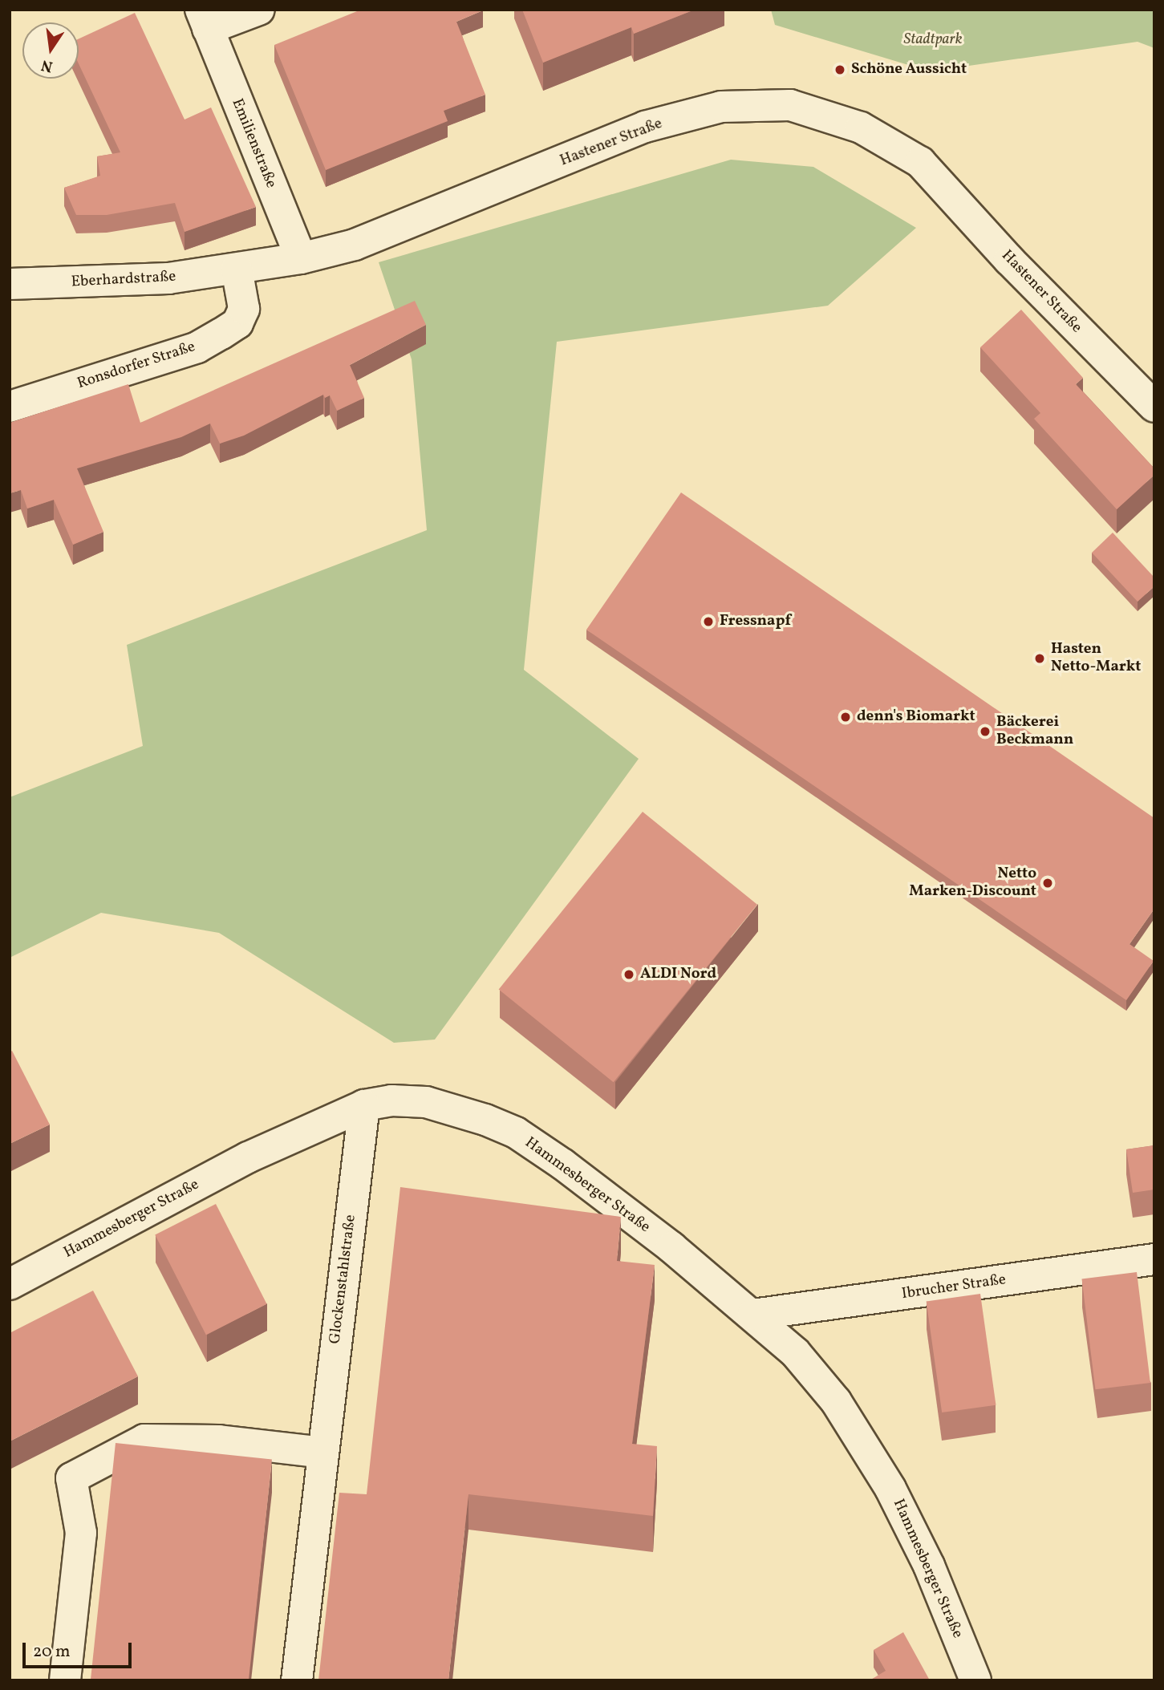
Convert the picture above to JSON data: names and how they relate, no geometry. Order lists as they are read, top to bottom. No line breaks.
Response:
{"streets":{"street":["Hastener Straße","Emilienstraße","Eberhardstraße","Ronsdorfer Straße","Hammesberger Straße","Glockenstahlstraße","Ibrucher Straße"]},"crossings":[["Hastener Straße","Emilienstraße"],["Hastener Straße","Eberhardstraße"],["Hastener Straße","Ronsdorfer Straße"],["Eberhardstraße","Ronsdorfer Straße"],["Hammesberger Straße","Glockenstahlstraße"],["Hammesberger Straße","Ibrucher Straße"]],"parks":["Stadtpark"],"places":["Schöne Aussicht","Fressnapf","Hasten Netto-Markt","denn's Biomarkt","Bäckerei Beckmann","Netto Marken-Discount","ALDI Nord"],"scale_bar":"20 m","north":"bottom"}
